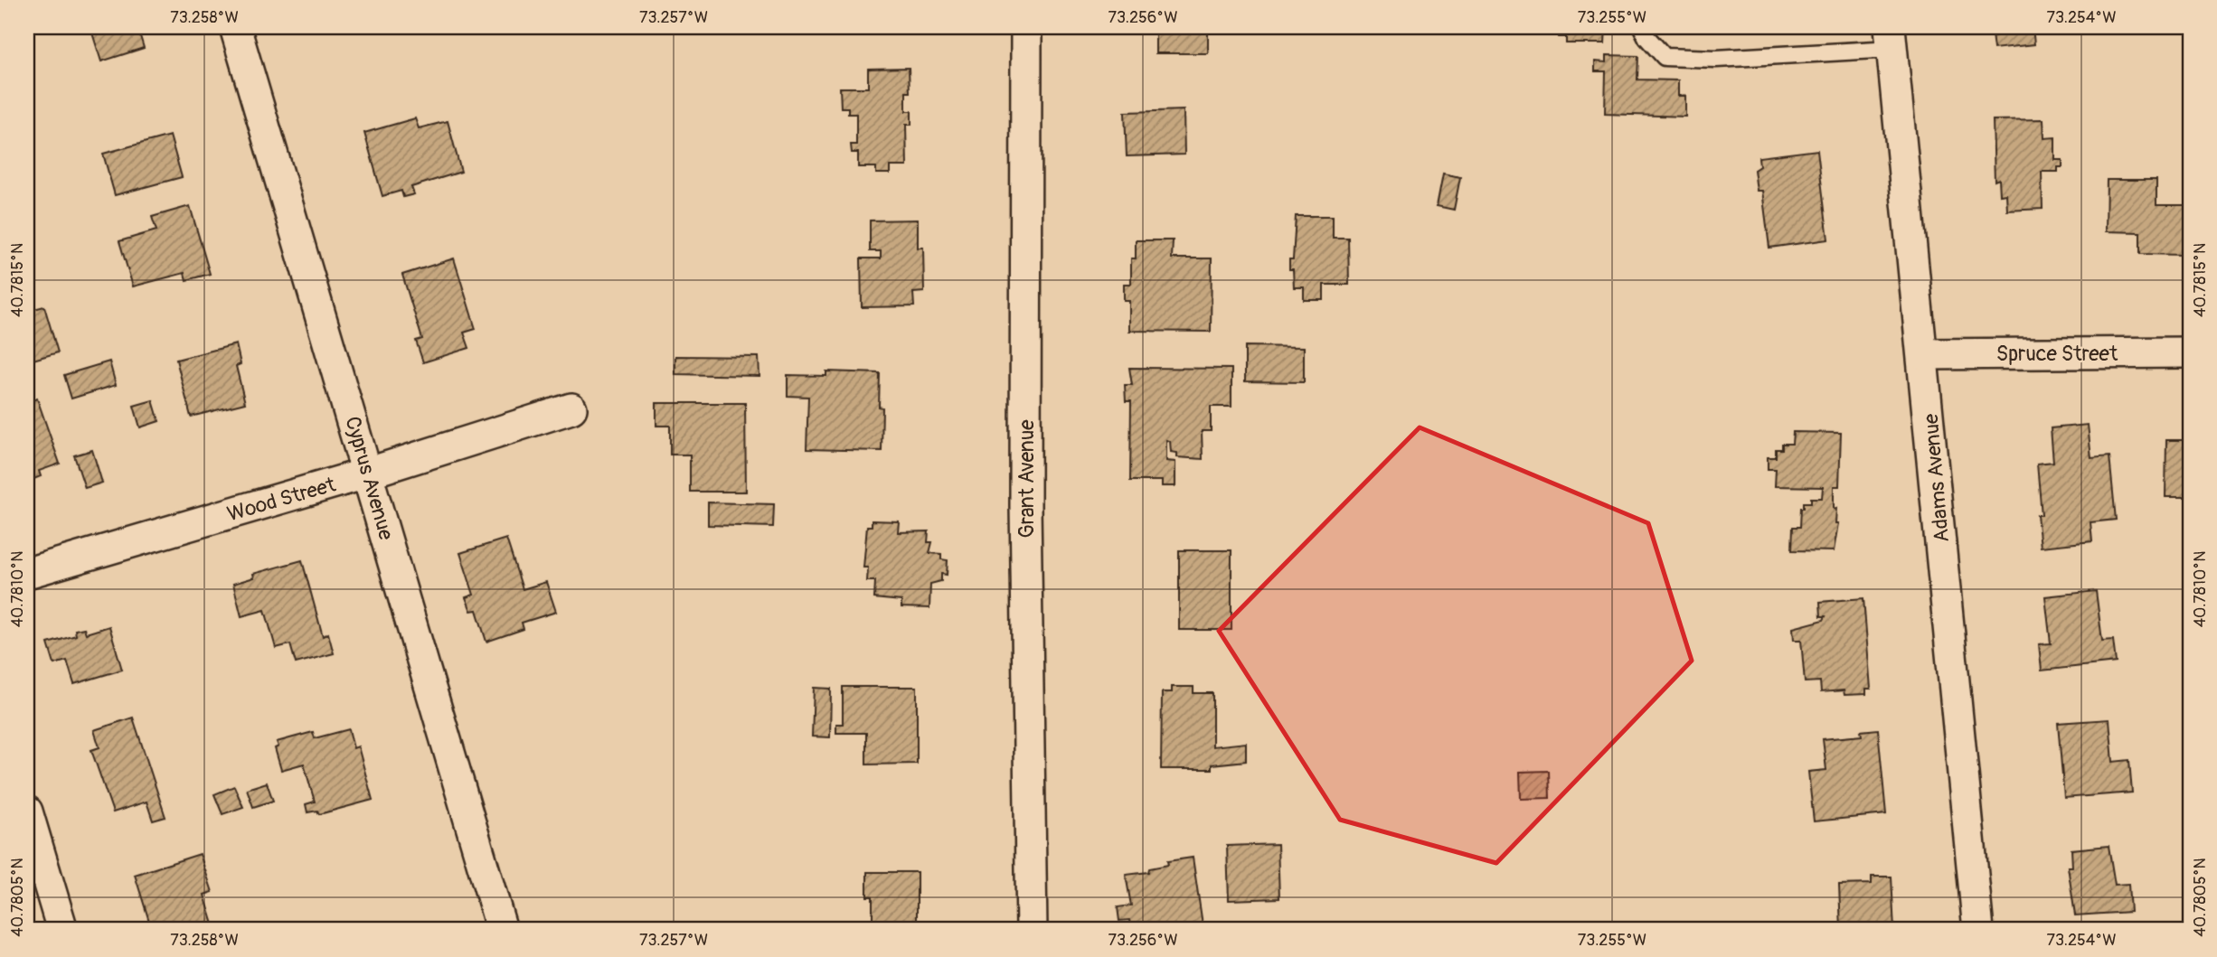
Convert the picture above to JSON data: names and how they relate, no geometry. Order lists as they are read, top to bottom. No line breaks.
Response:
{"streets":{"street":["Spruce Street","Cyprus Avenue","Adams Avenue","Grant Avenue","Wood Street"]},"crossings":[["Spruce Street","Adams Avenue"],["Cyprus Avenue","Wood Street"]],"coordinates":["73.258°W","73.257°W","73.256°W","73.255°W","73.254°W","40.7815°N","40.7810°N","40.7805°N"]}
